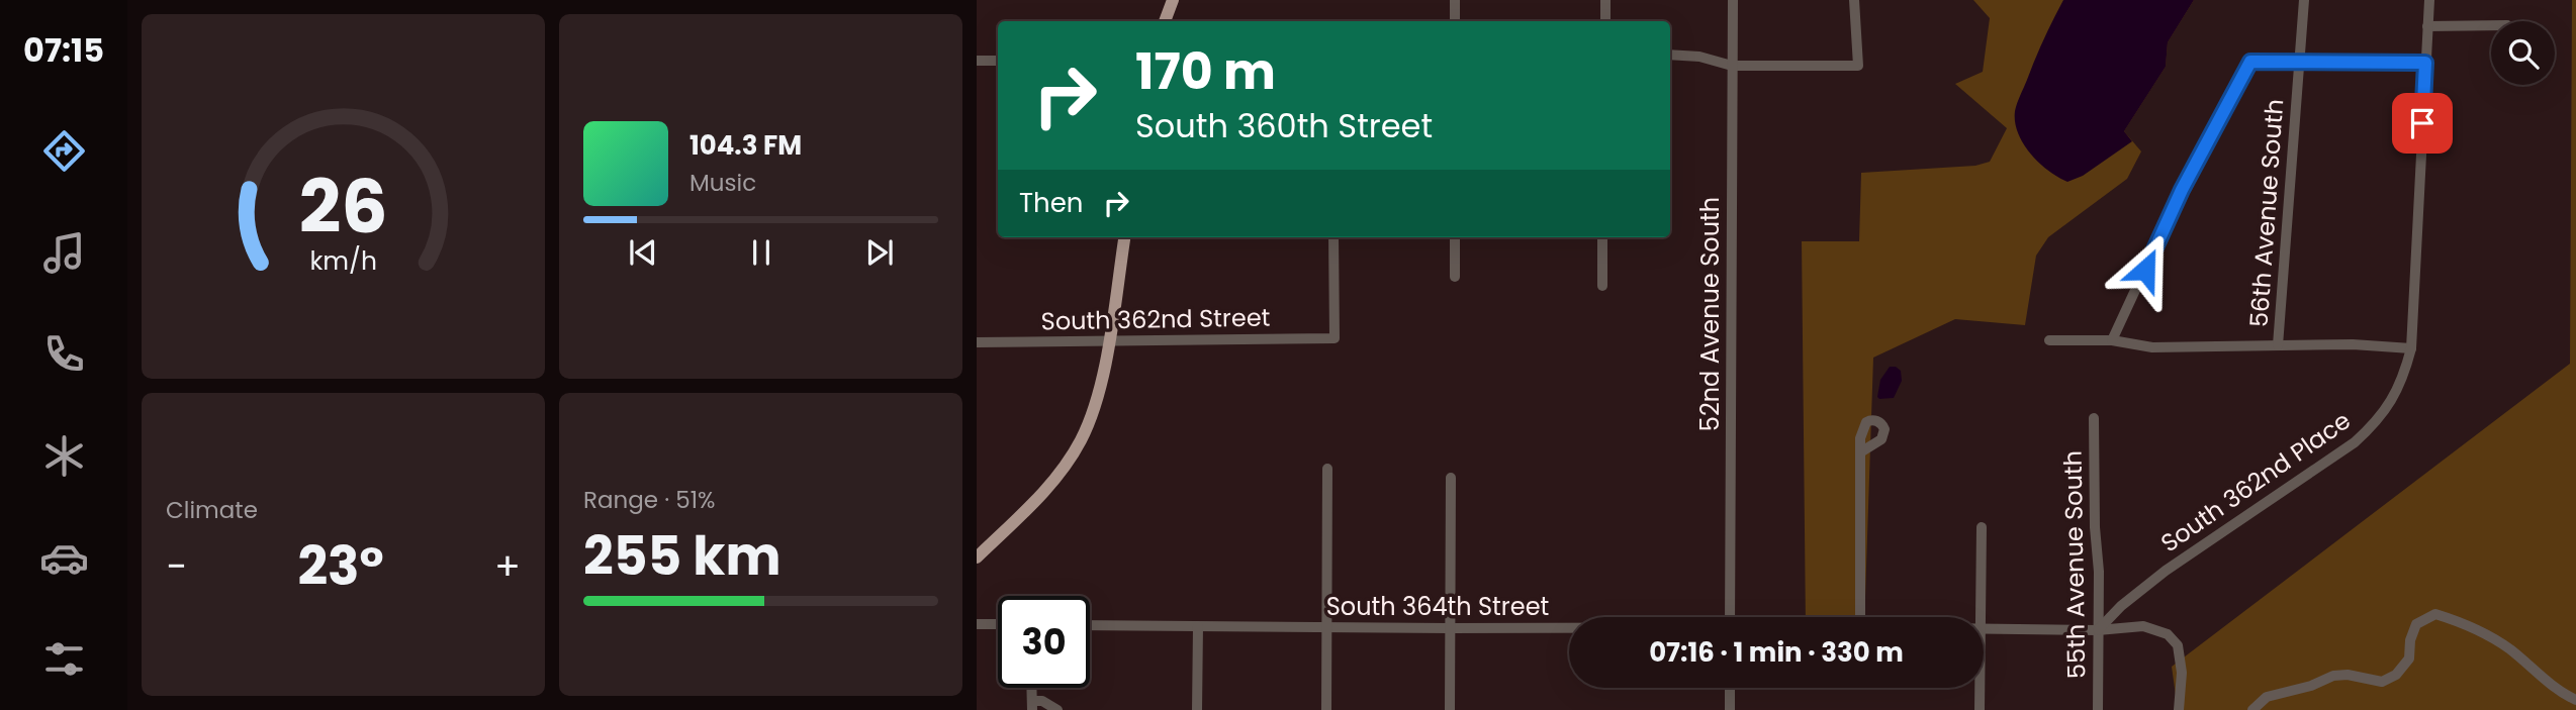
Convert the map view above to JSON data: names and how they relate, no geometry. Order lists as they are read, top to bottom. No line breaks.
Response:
{"streets":{"street":["56th Avenue South","52nd Avenue South","South 362nd Street","South 362nd Place","55th Avenue South","South 364th Street"]},"crossings":[["South 362nd Place","55th Avenue South"],["South 362nd Place","South 364th Street"],["55th Avenue South","South 364th Street"]],"page":{"tabs":"07:15","turn":["170 m","South 360th Street"],"song":["104.3 FM","Music"],"then":"Then","tile":["Climate",["Range · 51%","255 km"]],"heat":["−","23°","+"],"limit":"30","trip":"07:16 · 1 min · 330 m","gauge":["26","km/h"]}}
